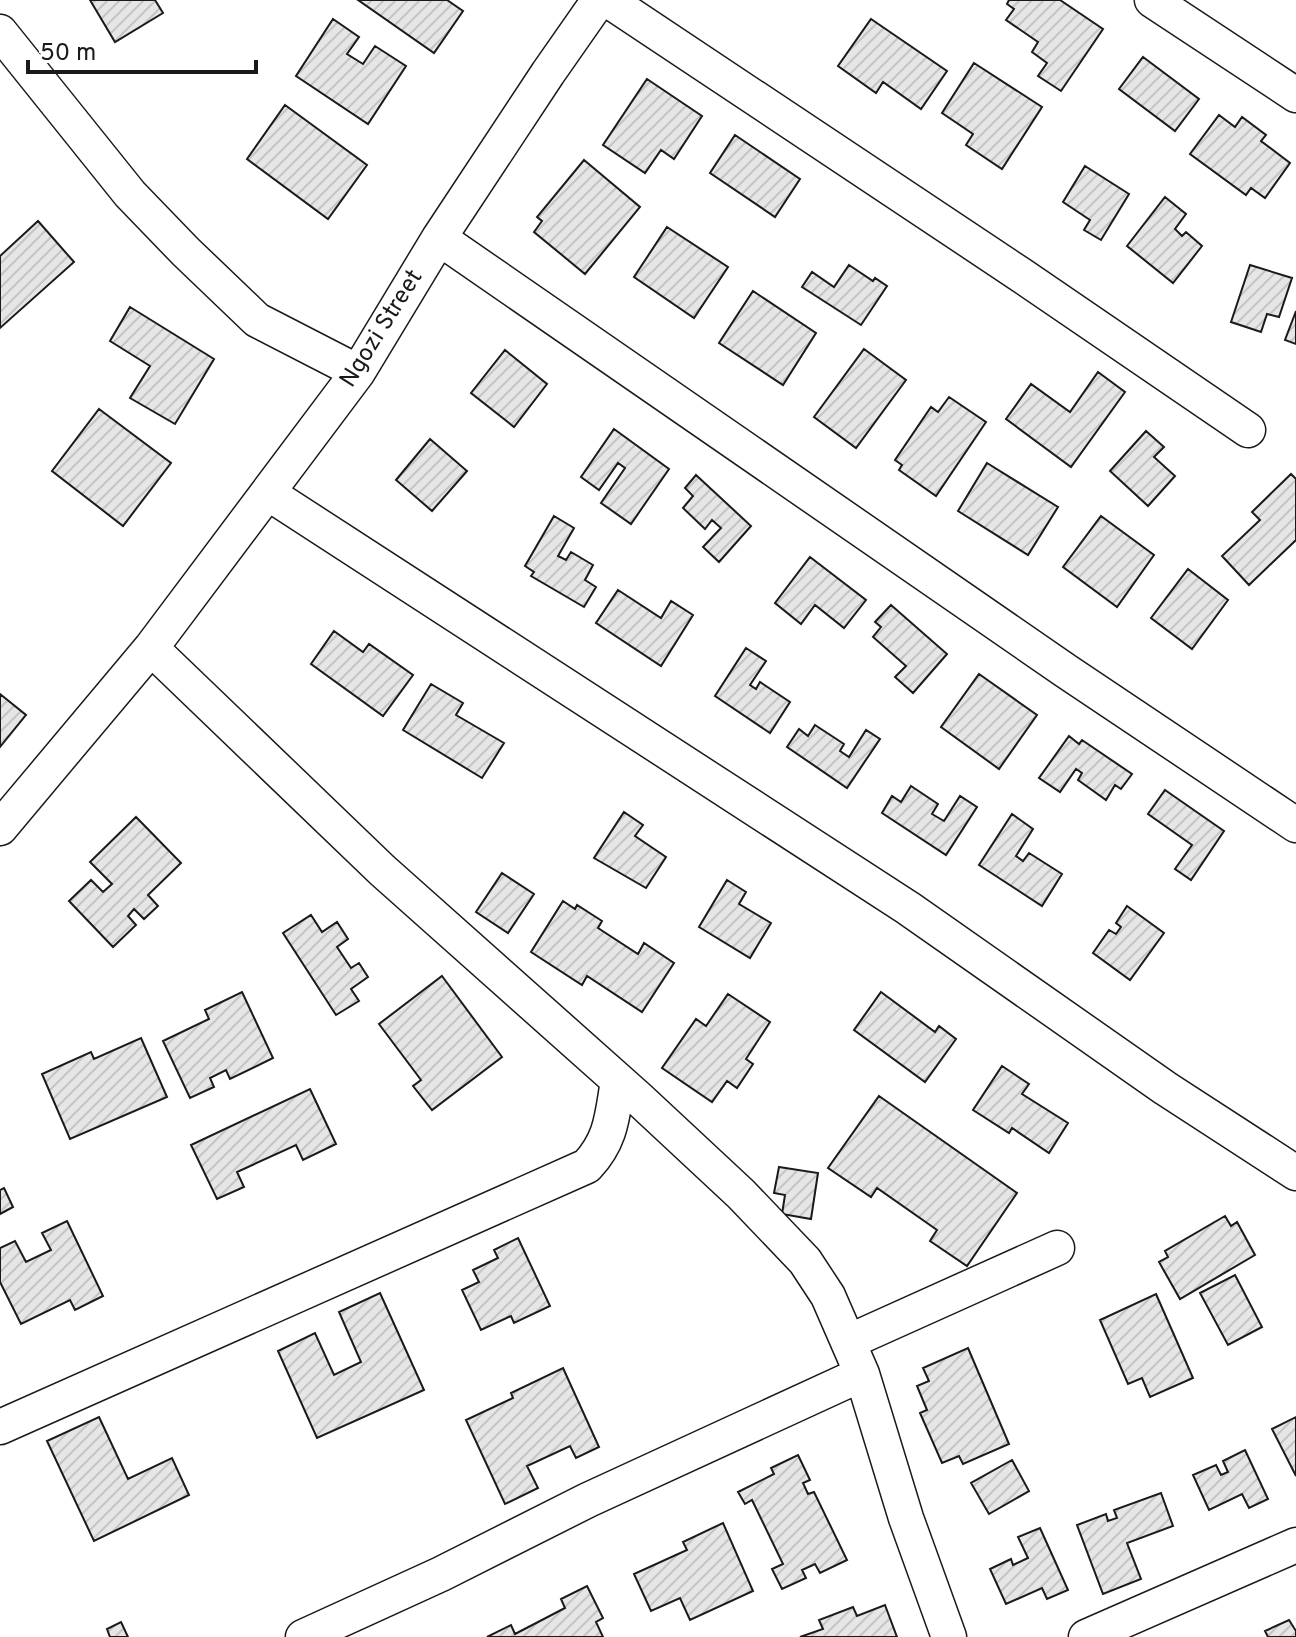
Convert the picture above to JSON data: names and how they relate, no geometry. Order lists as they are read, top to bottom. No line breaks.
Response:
{"streets":{"street":["Ngozi Street"]},"scale_bar":"50 m"}
